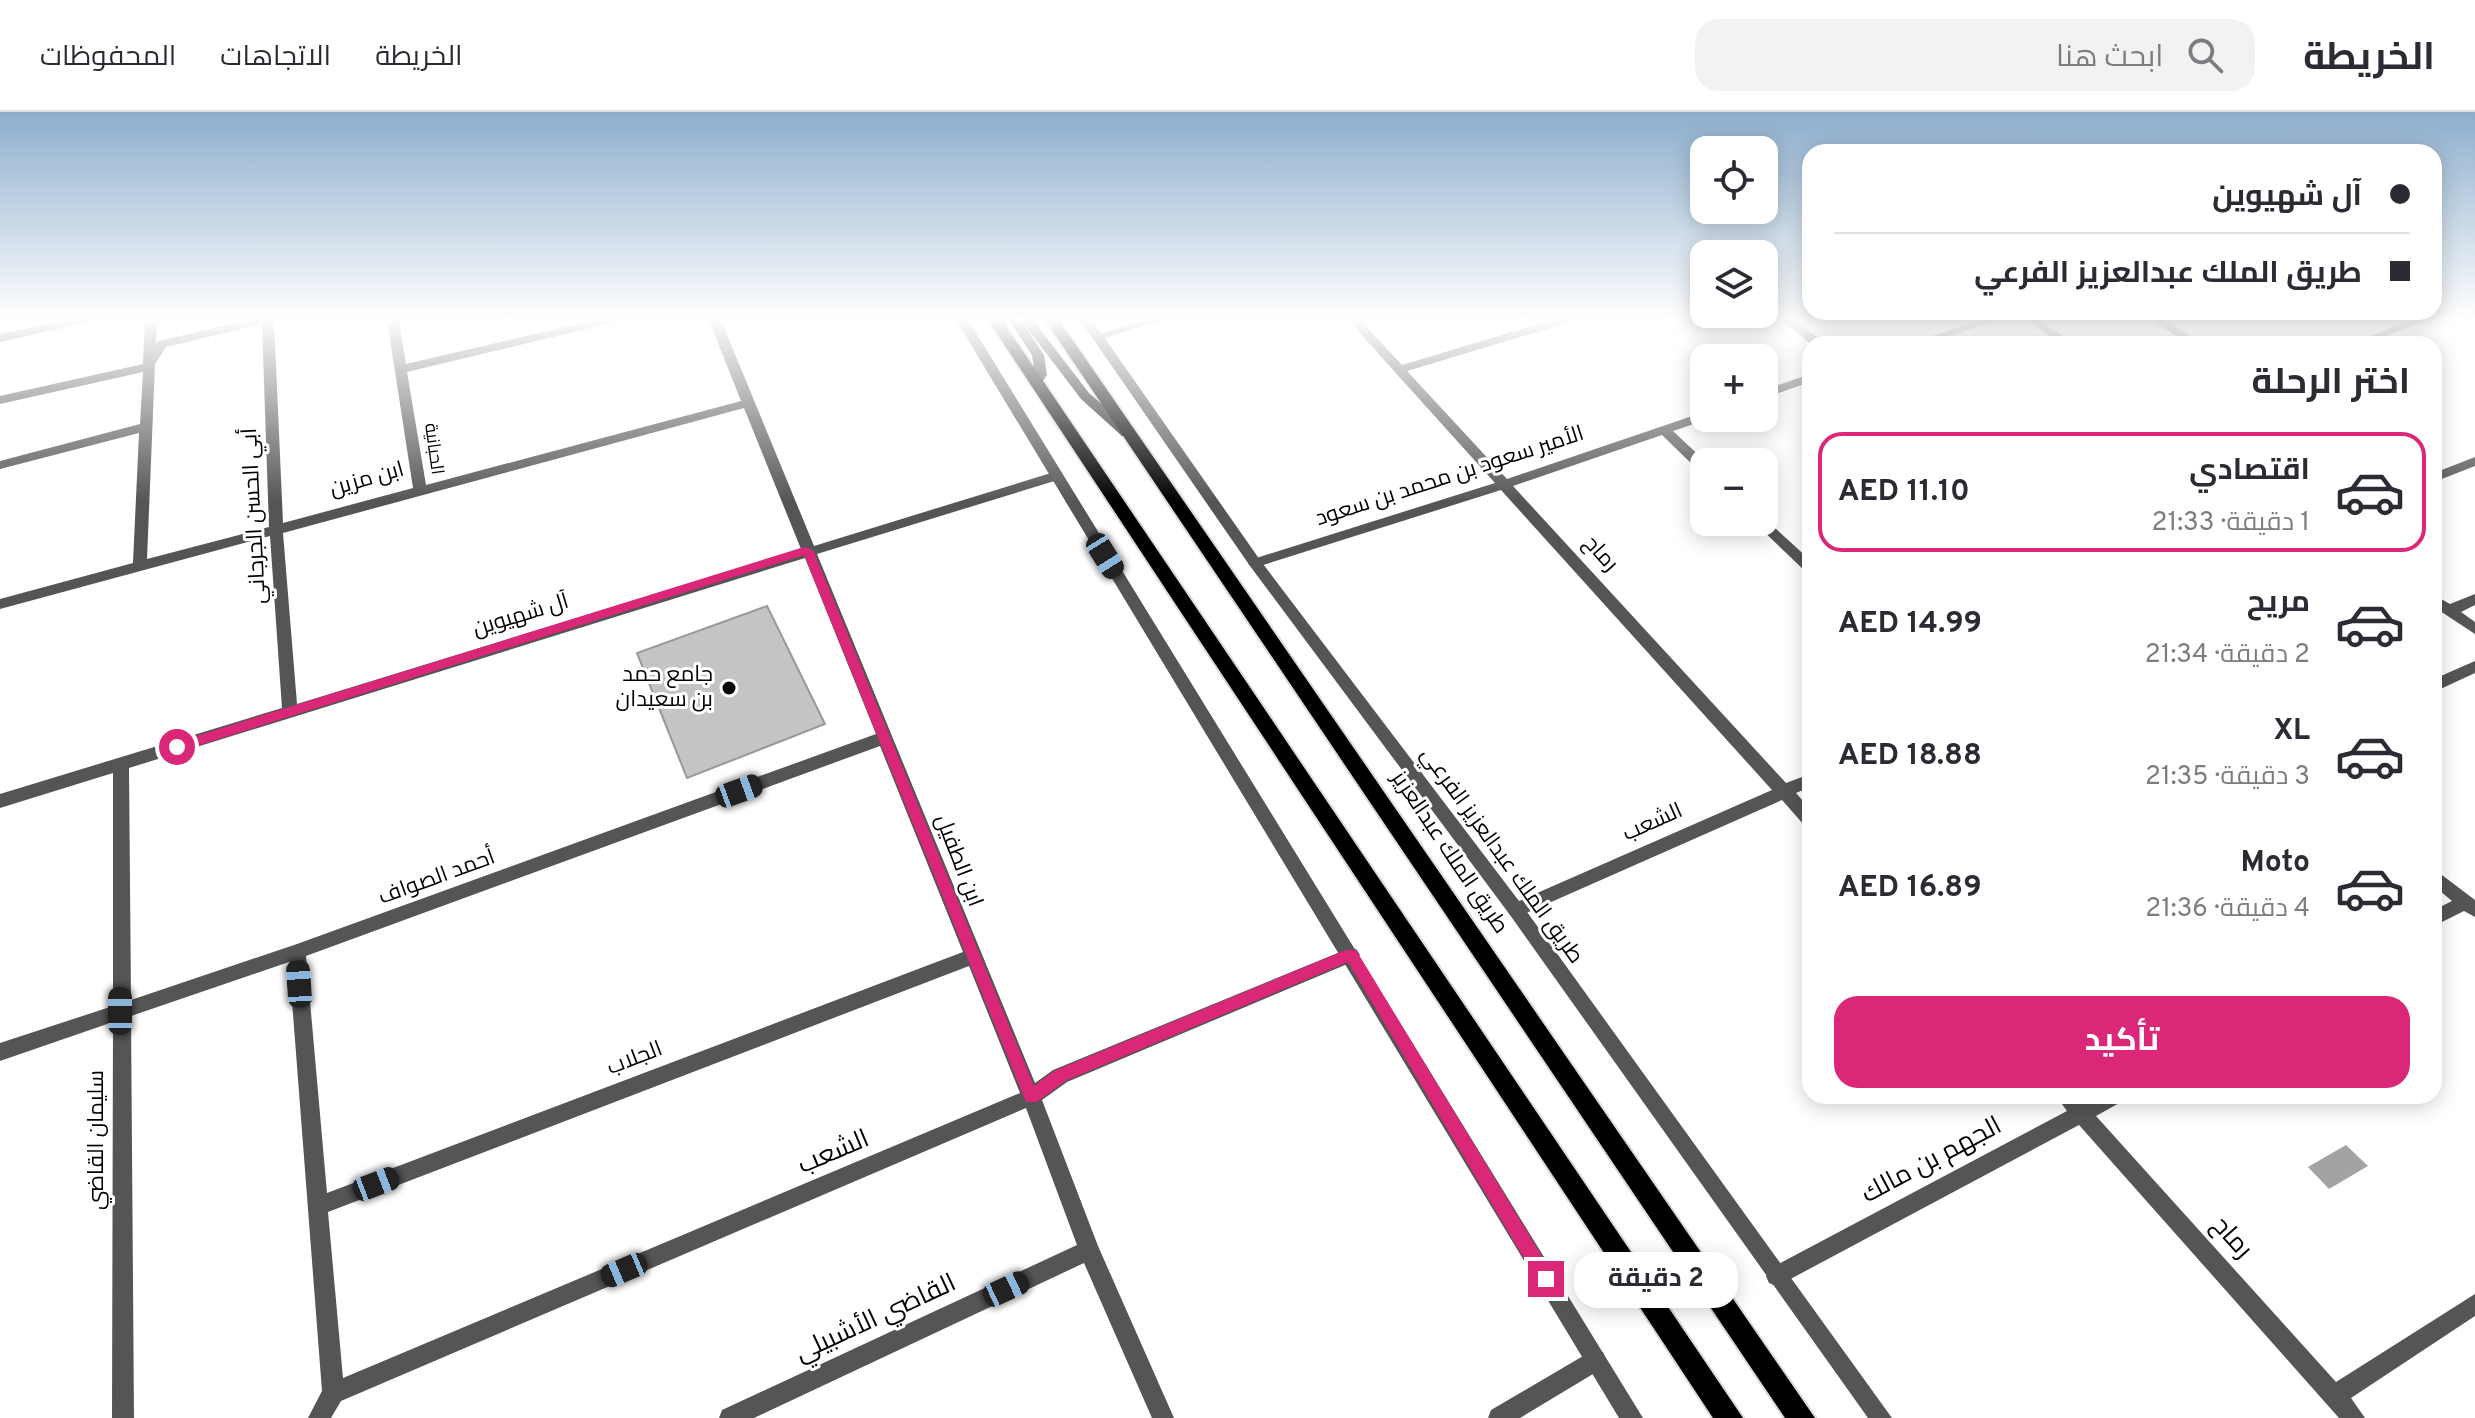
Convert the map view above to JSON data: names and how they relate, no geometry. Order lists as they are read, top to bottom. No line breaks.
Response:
{"streets":{"main road":["طريق الملك عبدالعزيز"],"street":["الحبانية","الأمير سعود بن محمد بن سعود","ابن مزين","أبي الحسن الجرجاني","رماح","آل شهيوين","الشعب","طريق الملك عبدالعزيز الفرعي","ابن الطفيل","أحمد الصواف","الجلاب","سليمان القاضي","الجهم بن مالك","القاضي الأشبيلي"]},"crossings":[["الحبانية","ابن مزين"],["الأمير سعود بن محمد بن سعود","رماح"],["الأمير سعود بن محمد بن سعود","طريق الملك عبدالعزيز الفرعي"],["ابن مزين","أبي الحسن الجرجاني"],["ابن مزين","ابن الطفيل"],["أبي الحسن الجرجاني","آل شهيوين"],["رماح","الشعب"],["رماح","الجهم بن مالك"],["آل شهيوين","ابن الطفيل"],["آل شهيوين","سليمان القاضي"],["الشعب","طريق الملك عبدالعزيز الفرعي"],["الشعب","ابن الطفيل"],["طريق الملك عبدالعزيز الفرعي","الجهم بن مالك"],["ابن الطفيل","أحمد الصواف"],["ابن الطفيل","الجلاب"],["ابن الطفيل","القاضي الأشبيلي"],["أحمد الصواف","سليمان القاضي"]],"places":["جامع حمد بن سعيدان"],"page":{"header":"الخريطة","search":"ابحث هنا","nav":["الخريطة","الاتجاهات","المحفوظات"],"map_buttons":["+","−"],"banner":["آل شهيوين","طريق الملك عبدالعزيز الفرعي"],"heading":"اختر الرحلة","list":[{"name":"اقتصادي","note":"1 دقيقة · 21:33","value":"AED 11.10"},{"name":"مريح","note":"2 دقيقة · 21:34","value":"AED 14.99"},{"name":"XL","note":"3 دقيقة · 21:35","value":"AED 18.88"},{"name":"Moto","note":"4 دقيقة · 21:36","value":"AED 16.89"}],"buttons":"تأكيد","bubble":"2 دقيقة"}}
